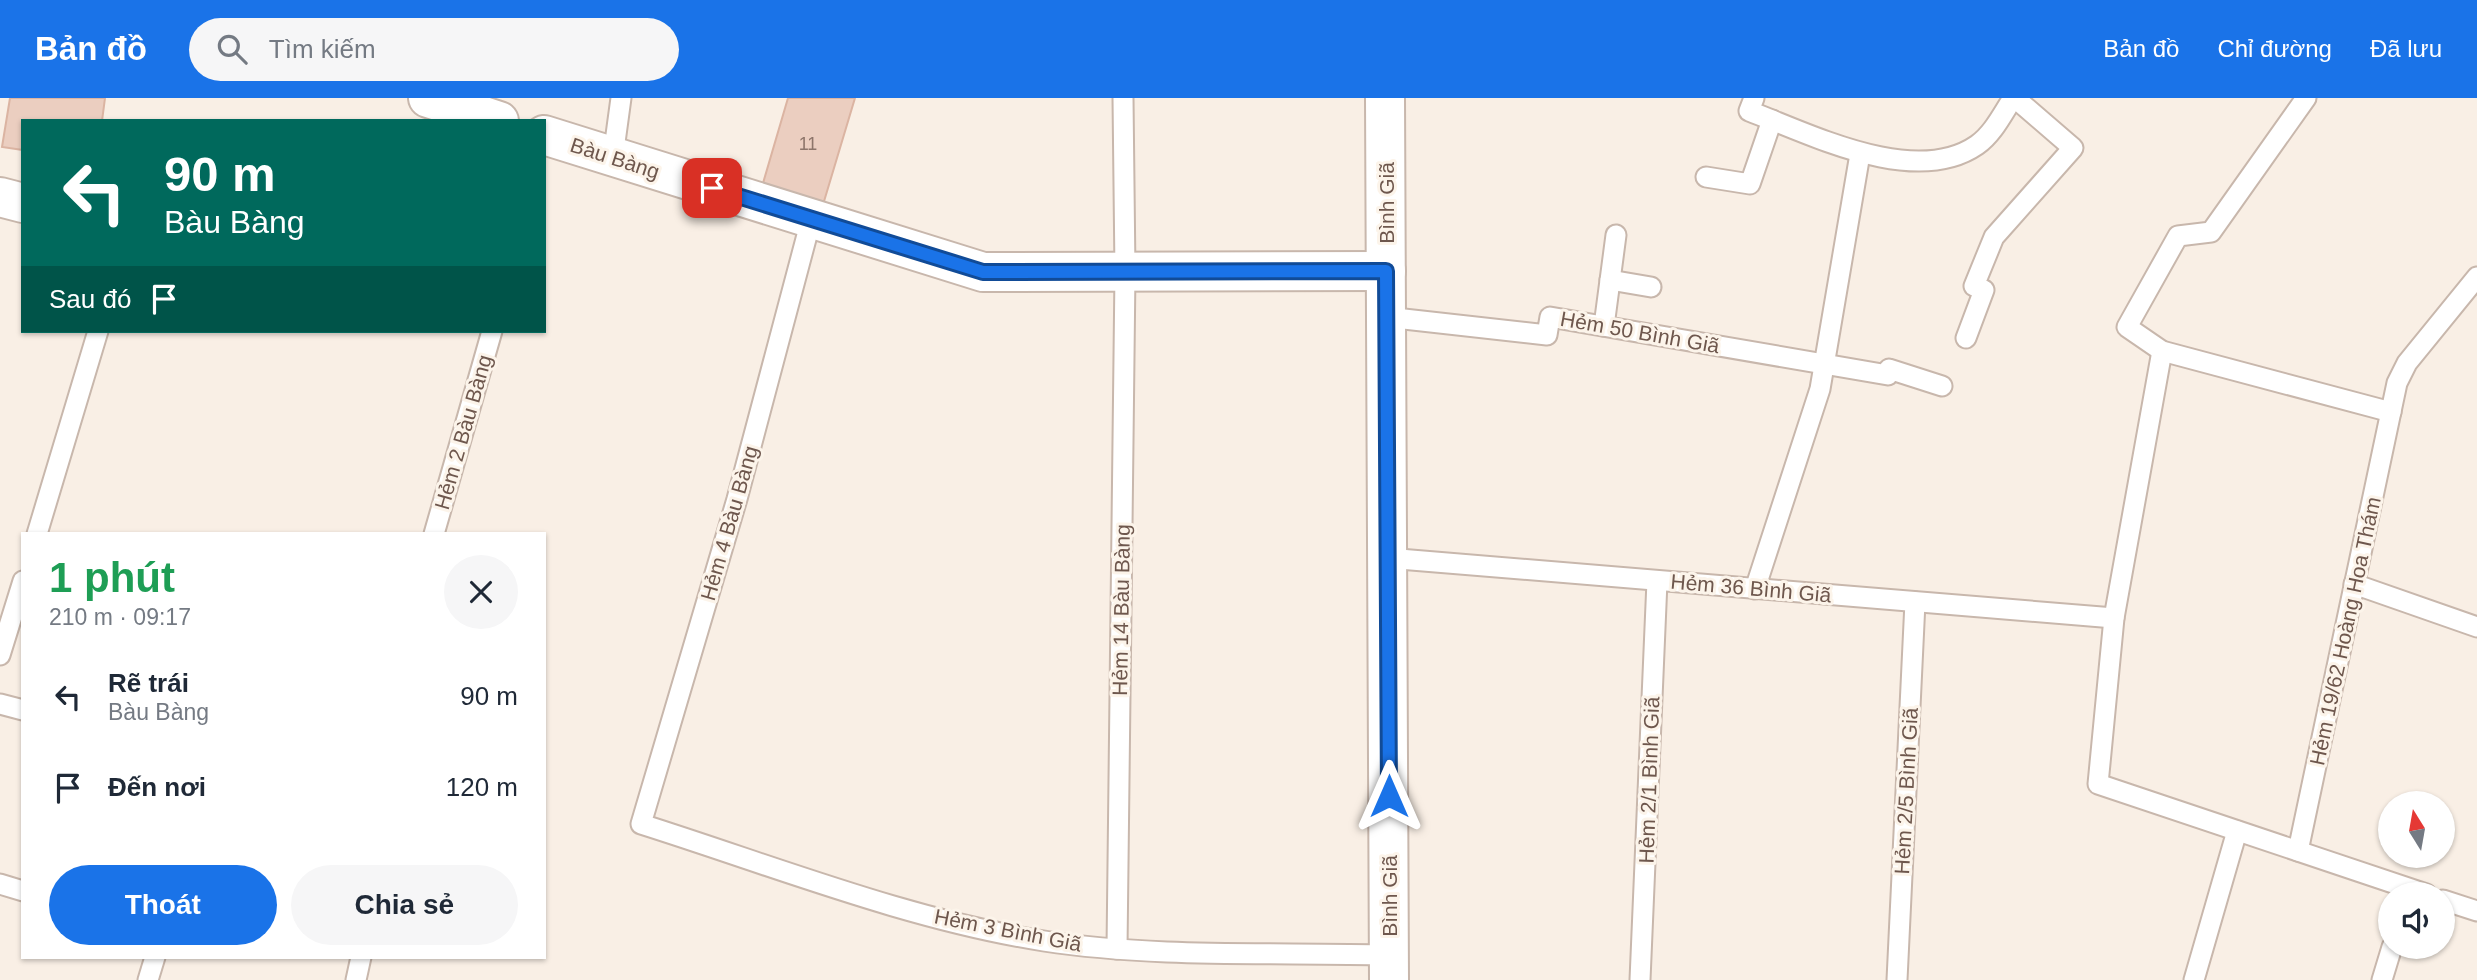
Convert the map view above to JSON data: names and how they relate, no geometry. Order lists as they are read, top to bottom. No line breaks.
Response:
{"streets":{"street":["Bàu Bàng","Bình Giã"],"lane":["Hẻm 50 Bình Giã","Hẻm 2 Bàu Bàng","Hẻm 4 Bàu Bàng","Hẻm 36 Bình Giã","Hẻm 14 Bàu Bàng","Hẻm 19/62 Hoàng Hoa Thám","Hẻm 2/1 Bình Giã","Hẻm 2/5 Bình Giã","Hẻm 3 Bình Giã"]},"crossings":[["Bàu Bàng","Bình Giã"],["Bàu Bàng","Hẻm 4 Bàu Bàng"],["Bàu Bàng","Hẻm 14 Bàu Bàng"],["Bình Giã","Hẻm 50 Bình Giã"],["Bình Giã","Hẻm 36 Bình Giã"],["Bình Giã","Hẻm 3 Bình Giã"],["Hẻm 4 Bàu Bàng","Hẻm 3 Bình Giã"],["Hẻm 36 Bình Giã","Hẻm 2/1 Bình Giã"],["Hẻm 36 Bình Giã","Hẻm 2/5 Bình Giã"],["Hẻm 14 Bàu Bàng","Hẻm 3 Bình Giã"]],"house_numbers":["11"],"north":"top","page":{"header":"Bản đồ","search":"Tìm kiếm","nav":["Bản đồ","Chỉ đường","Đã lưu"],"turn":["90 m","Bàu Bàng"],"then":"Sau đó","heading":["1 phút","210 m · 09:17"],"list":[{"name":"Rẽ trái","note":"Bàu Bàng","value":"90 m"},{"name":"Đến nơi","value":"120 m"}],"buttons":["Thoát","Chia sẻ"]}}
